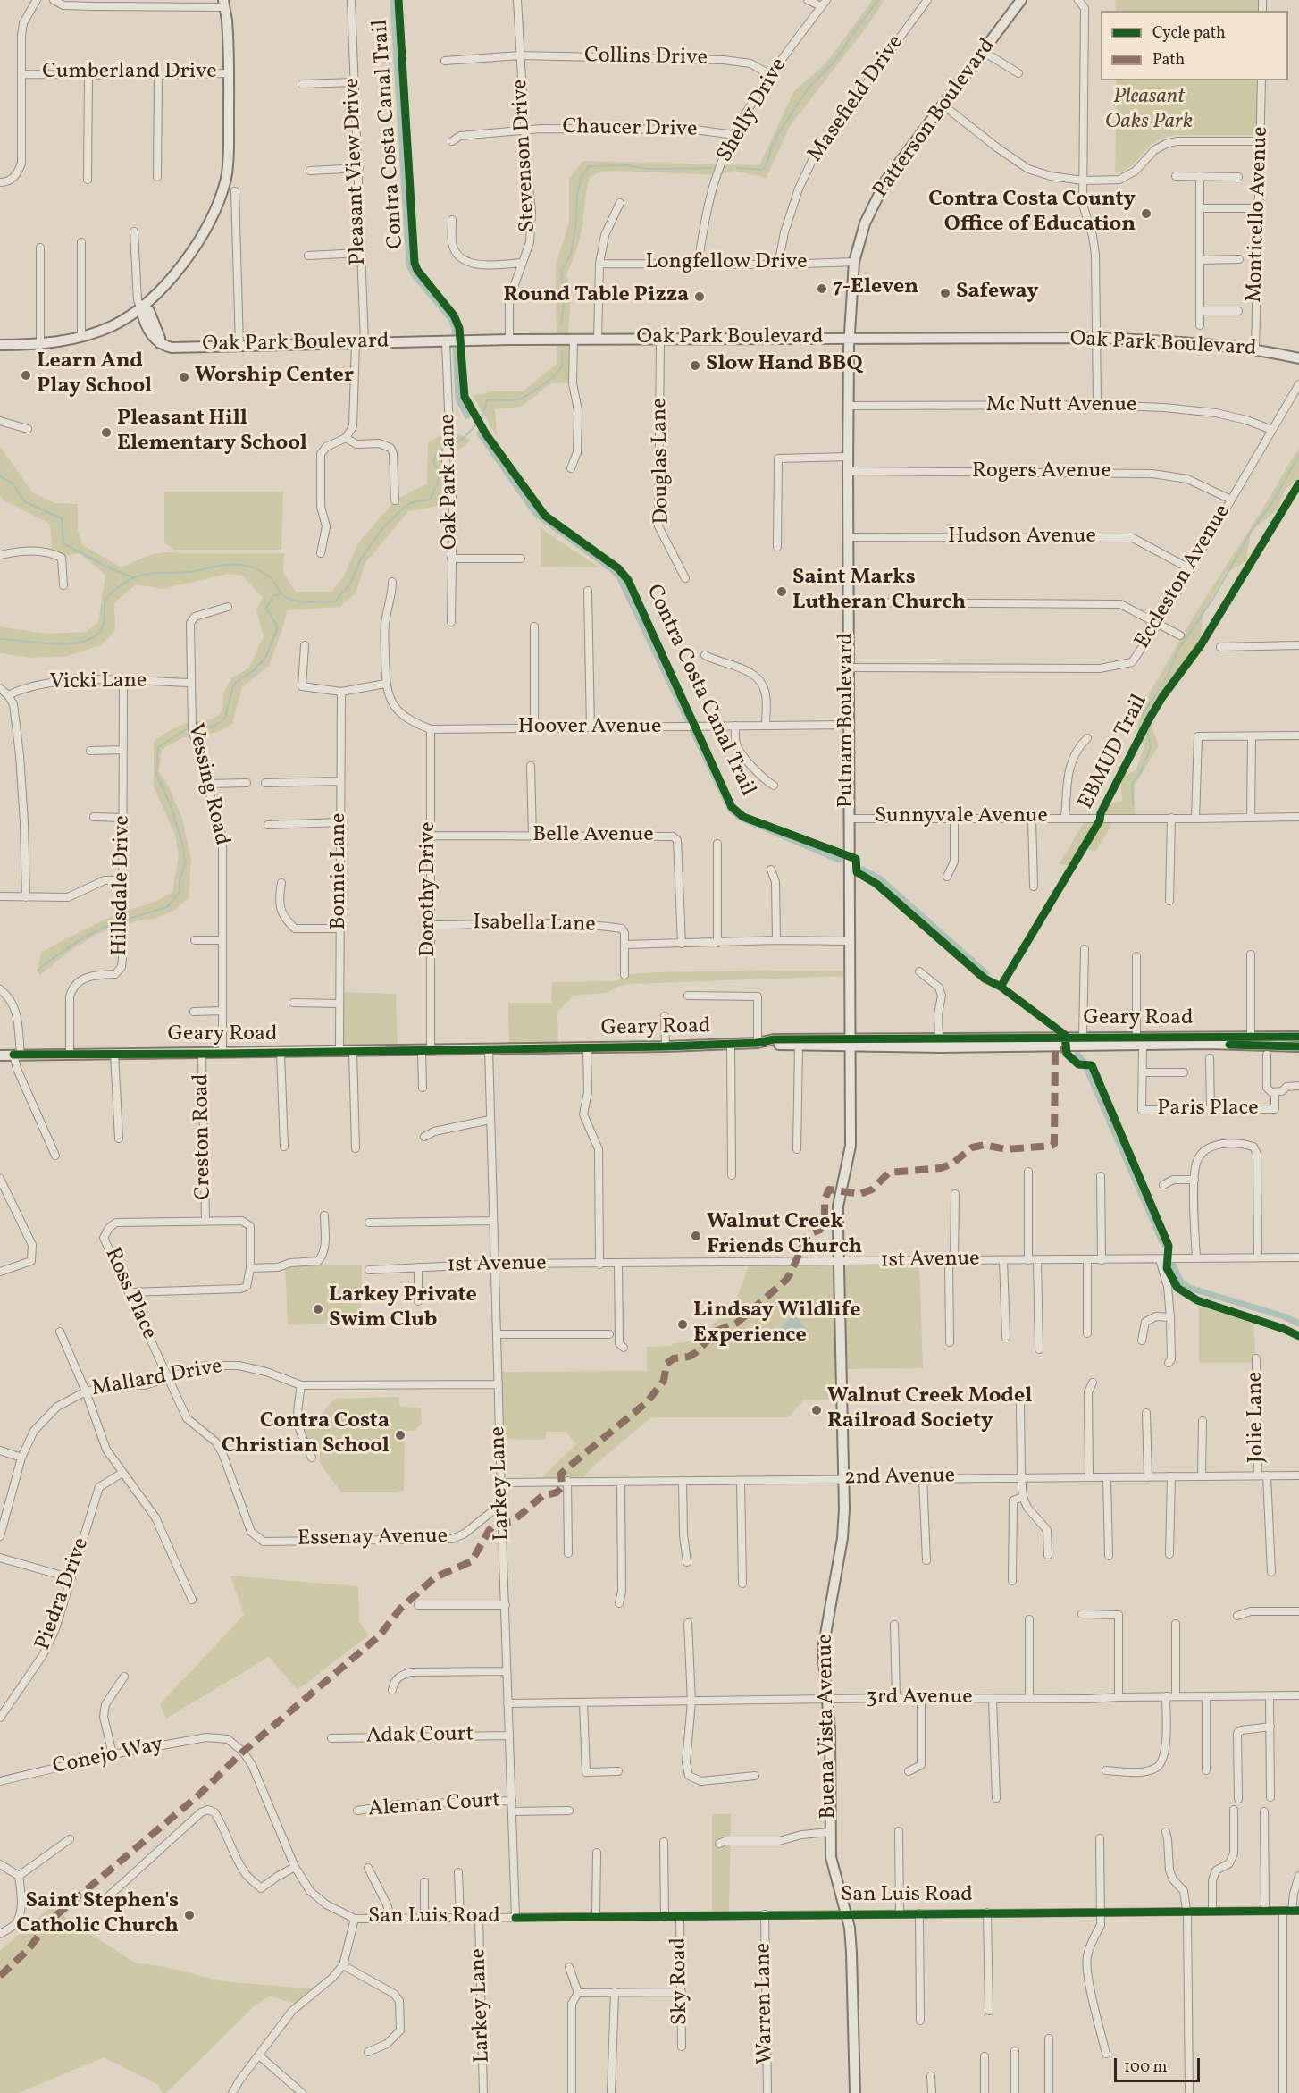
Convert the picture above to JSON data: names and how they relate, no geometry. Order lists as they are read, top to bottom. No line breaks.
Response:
{"streets":{"street":["Collins Drive","Cumberland Drive","Masefield Drive","Shelly Drive","Patterson Boulevard","Chaucer Drive","Stevenson Drive","Pleasant View Drive","Monticello Avenue","Longfellow Drive","Oak Park Boulevard","Mc Nutt Avenue","Douglas Lane","Rogers Avenue","Oak Park Lane","Hudson Avenue","Eccleston Avenue","Vicki Lane","Putnam Boulevard","Hoover Avenue","Vessing Road","Sunnyvale Avenue","Belle Avenue","Bonnie Lane","Hillsdale Drive","Dorothy Drive","Isabella Lane","Geary Road","Paris Place","Creston Road","1st Avenue","Ross Place","Mallard Drive","Jolie Lane","2nd Avenue","Larkey Lane","Essenay Avenue","Piedra Drive","3rd Avenue","Buena Vista Avenue","Adak Court","Conejo Way","Aleman Court","San Luis Road","Sky Road","Warren Lane"],"cycle path":["Contra Costa Canal Trail","EBMUD Trail"]},"crossings":[["Collins Drive","Shelly Drive"],["Collins Drive","Stevenson Drive"],["Masefield Drive","Longfellow Drive"],["Shelly Drive","Chaucer Drive"],["Shelly Drive","Longfellow Drive"],["Patterson Boulevard","Longfellow Drive"],["Patterson Boulevard","Oak Park Boulevard"],["Patterson Boulevard","Putnam Boulevard"],["Chaucer Drive","Stevenson Drive"],["Stevenson Drive","Oak Park Boulevard"],["Pleasant View Drive","Oak Park Boulevard"],["Monticello Avenue","Oak Park Boulevard"],["Oak Park Boulevard","Douglas Lane"],["Oak Park Boulevard","Oak Park Lane"],["Oak Park Boulevard","Putnam Boulevard"],["Mc Nutt Avenue","Eccleston Avenue"],["Mc Nutt Avenue","Putnam Boulevard"],["Rogers Avenue","Eccleston Avenue"],["Rogers Avenue","Putnam Boulevard"],["Hudson Avenue","Eccleston Avenue"],["Hudson Avenue","Putnam Boulevard"],["Eccleston Avenue","Putnam Boulevard"],["Vicki Lane","Vessing Road"],["Vicki Lane","Hillsdale Drive"],["Putnam Boulevard","Hoover Avenue"],["Putnam Boulevard","Sunnyvale Avenue"],["Putnam Boulevard","Geary Road"],["Putnam Boulevard","Buena Vista Avenue"],["Hoover Avenue","Dorothy Drive"],["Vessing Road","Geary Road"],["Belle Avenue","Dorothy Drive"],["Bonnie Lane","Geary Road"],["Hillsdale Drive","Geary Road"],["Dorothy Drive","Isabella Lane"],["Dorothy Drive","Geary Road"],["Geary Road","Paris Place"],["Geary Road","Creston Road"],["Geary Road","Larkey Lane"],["Geary Road","Buena Vista Avenue"],["Creston Road","Ross Place"],["1st Avenue","Larkey Lane"],["1st Avenue","Buena Vista Avenue"],["Ross Place","Mallard Drive"],["Ross Place","Essenay Avenue"],["Mallard Drive","Larkey Lane"],["Jolie Lane","2nd Avenue"],["2nd Avenue","Larkey Lane"],["2nd Avenue","Buena Vista Avenue"],["Larkey Lane","Essenay Avenue"],["Larkey Lane","3rd Avenue"],["Larkey Lane","Adak Court"],["Larkey Lane","Aleman Court"],["Larkey Lane","San Luis Road"],["3rd Avenue","Buena Vista Avenue"],["Buena Vista Avenue","San Luis Road"],["Conejo Way","San Luis Road"],["San Luis Road","Sky Road"],["San Luis Road","Warren Lane"]],"parks":["Pleasant Oaks Park"],"places":["Contra Costa County Office of Education","7-Eleven","Safeway","Round Table Pizza","Slow Hand BBQ","Learn And Play School","Worship Center","Pleasant Hill Elementary School","Saint Marks Lutheran Church","Walnut Creek Friends Church","Larkey Private Swim Club","Lindsay Wildlife Experience","Walnut Creek Model Railroad Society","Contra Costa Christian School","Saint Stephen's Catholic Church"],"legend":["Cycle path","Path"],"scale_bar":"100 m"}
